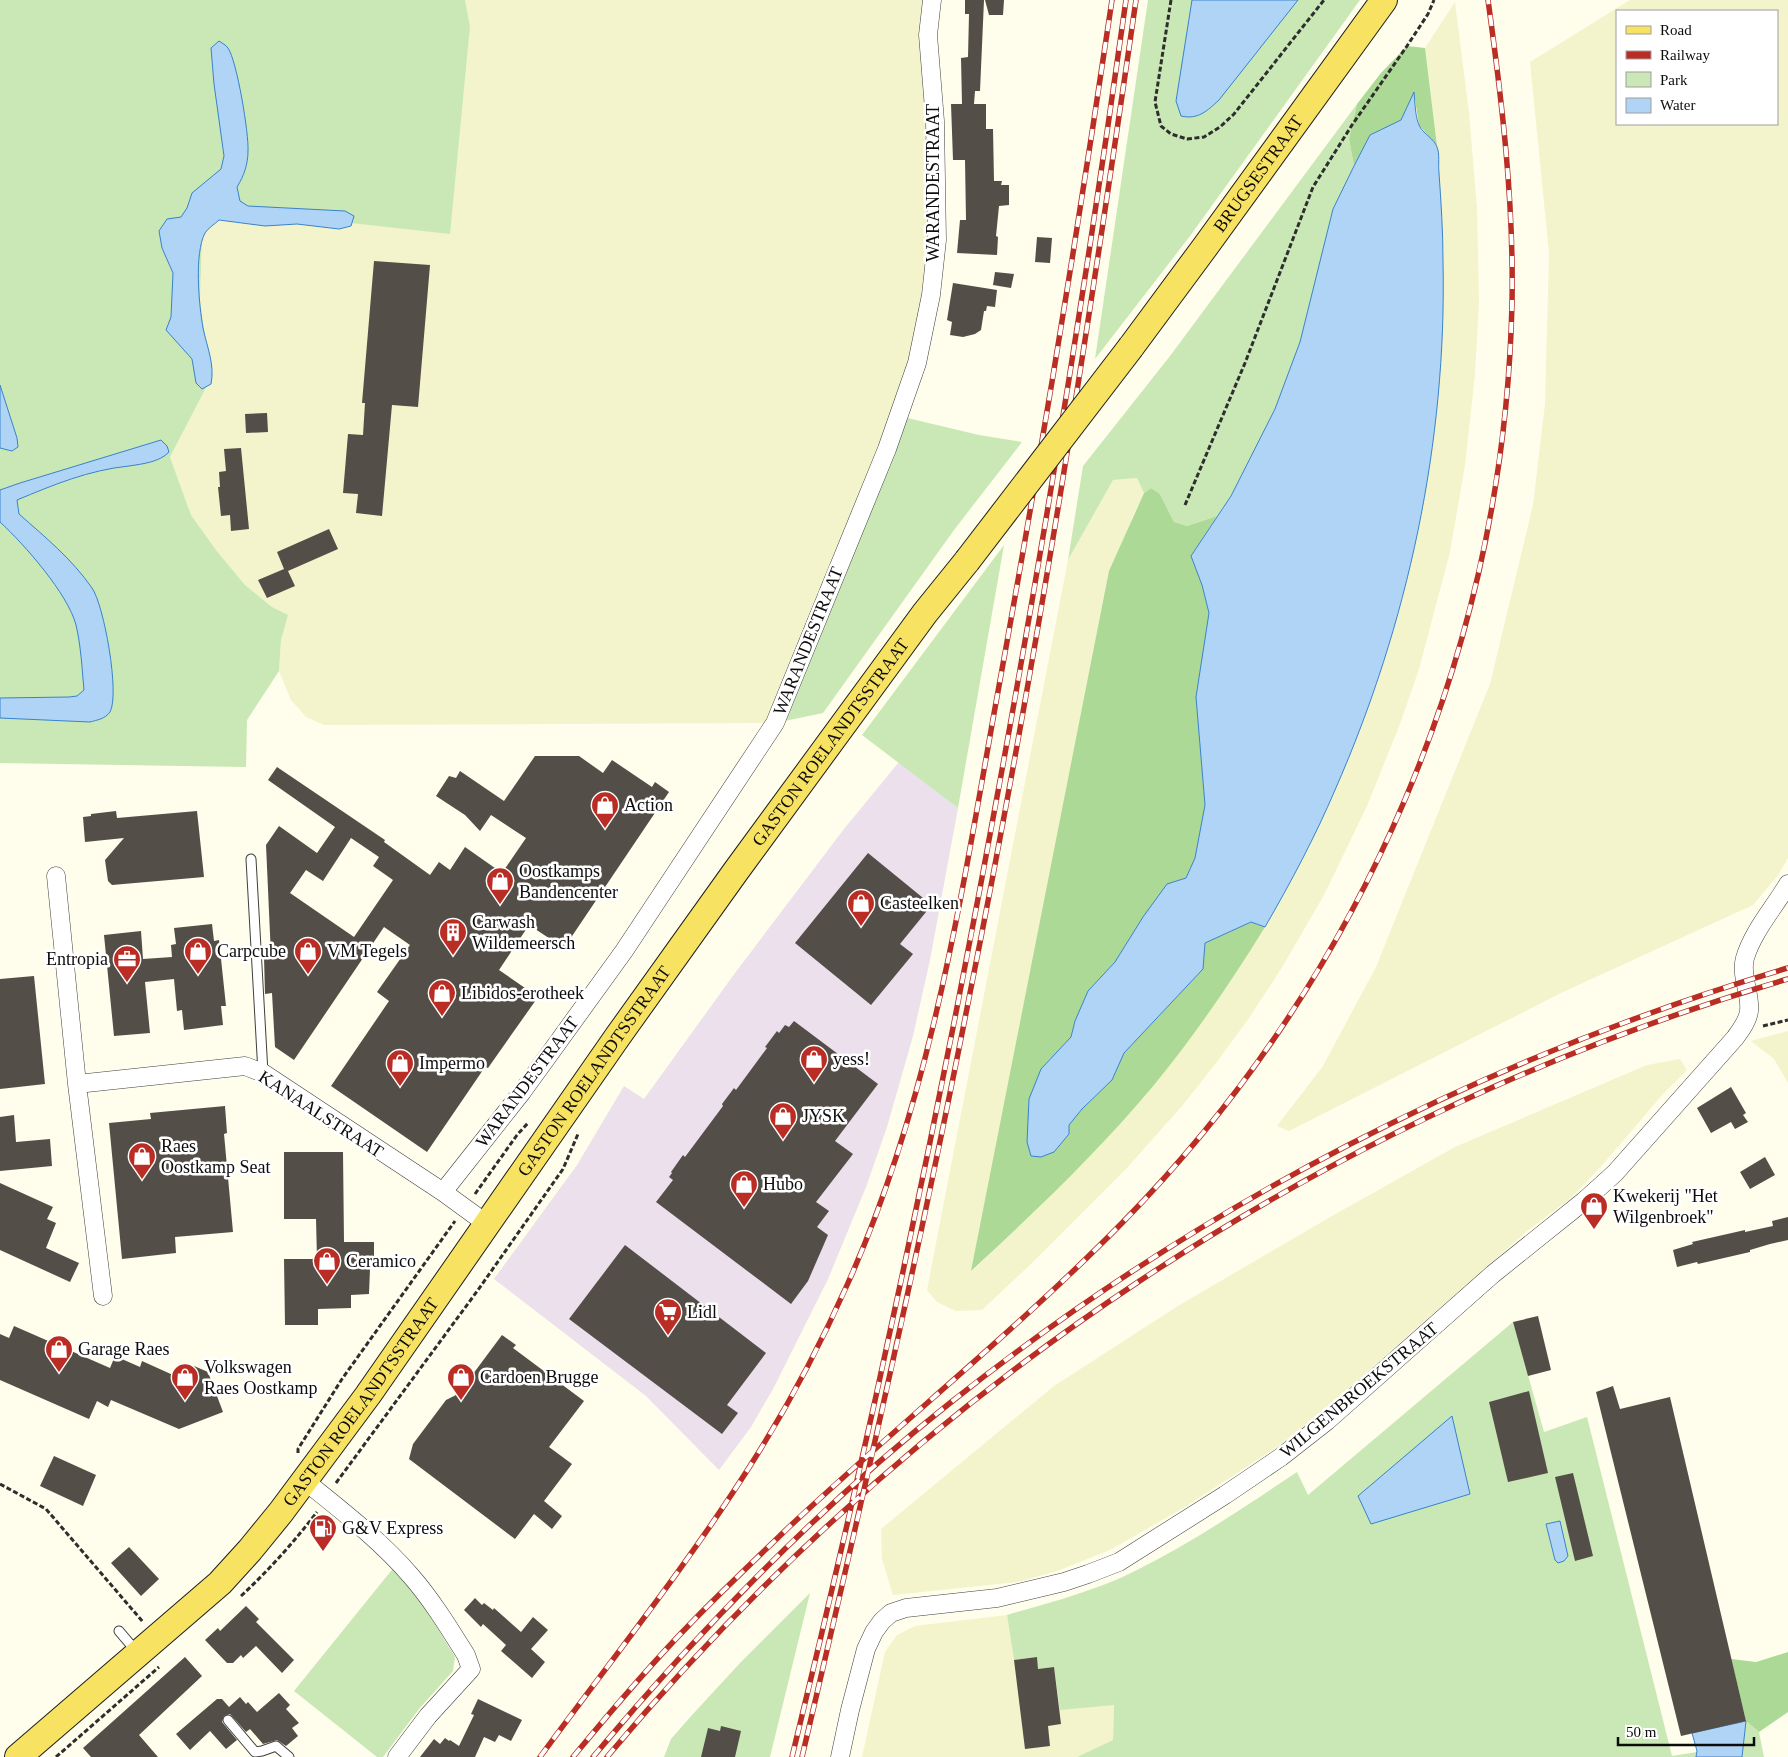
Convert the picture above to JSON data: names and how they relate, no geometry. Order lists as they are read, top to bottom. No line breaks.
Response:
{"streets":{"main road":["BRUGSESTRAAT","GASTON ROELANDTSSTRAAT"],"street":["WARANDESTRAAT","KANAALSTRAAT","WILGENBROEKSTRAAT"]},"crossings":[["BRUGSESTRAAT","GASTON ROELANDTSSTRAAT"],["WARANDESTRAAT","KANAALSTRAAT"],["GASTON ROELANDTSSTRAAT","KANAALSTRAAT"]],"places":{"shop":["Action","Oostkamps Bandencenter","Casteelken","Carpcube","VM Tegels","Libidos-erotheek","yess!","Impermo","JYSK","Raes Oostkamp Seat","Hubo","Kwekerij \"Het Wilgenbroek\"","Ceramico","Garage Raes","Volkswagen Raes Oostkamp","Cardoen Brugge"],"building":["Carwash Wildemeersch"],"office":["Entropia"],"supermarket":["Lidl"],"fuel station":["G&V Express"]},"legend":["Road","Railway","Park","Water"],"scale_bar":"50 m"}
